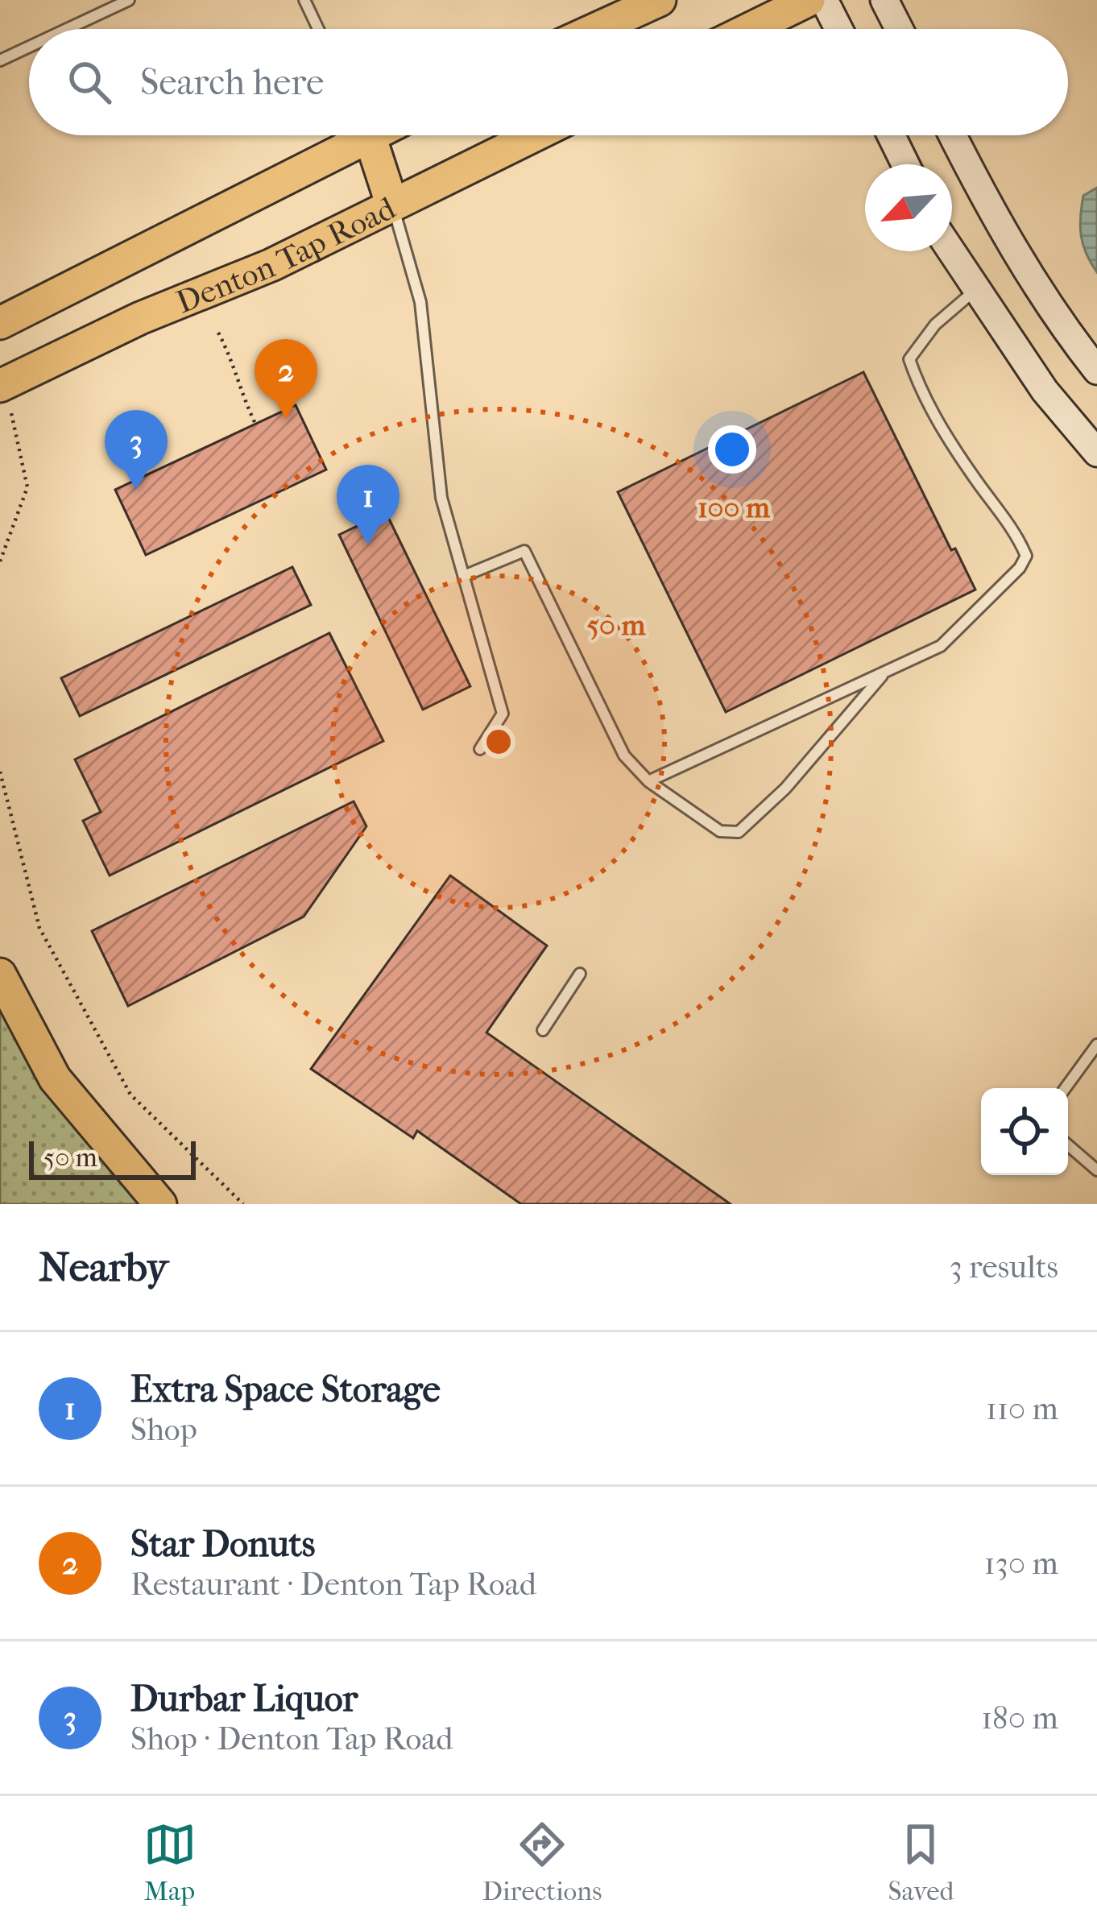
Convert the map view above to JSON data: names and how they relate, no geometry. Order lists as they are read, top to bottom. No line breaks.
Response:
{"streets":{"main road":["Denton Tap Road"]},"scale_bar":"50 m","north":"bottom left","page":{"search":"Search here","pins":["2","3","1"],"scale":"50 m","heading":["Nearby","3 results"],"list":[{"mark":"1","name":"Extra Space Storage","note":"Shop","value":"110 m"},{"mark":"2","name":"Star Donuts","note":"Restaurant · Denton Tap Road","value":"130 m"},{"mark":"3","name":"Durbar Liquor","note":"Shop · Denton Tap Road","value":"180 m"}],"nav":["Map","Directions","Saved"]},"rings":["100 m","50 m"]}
